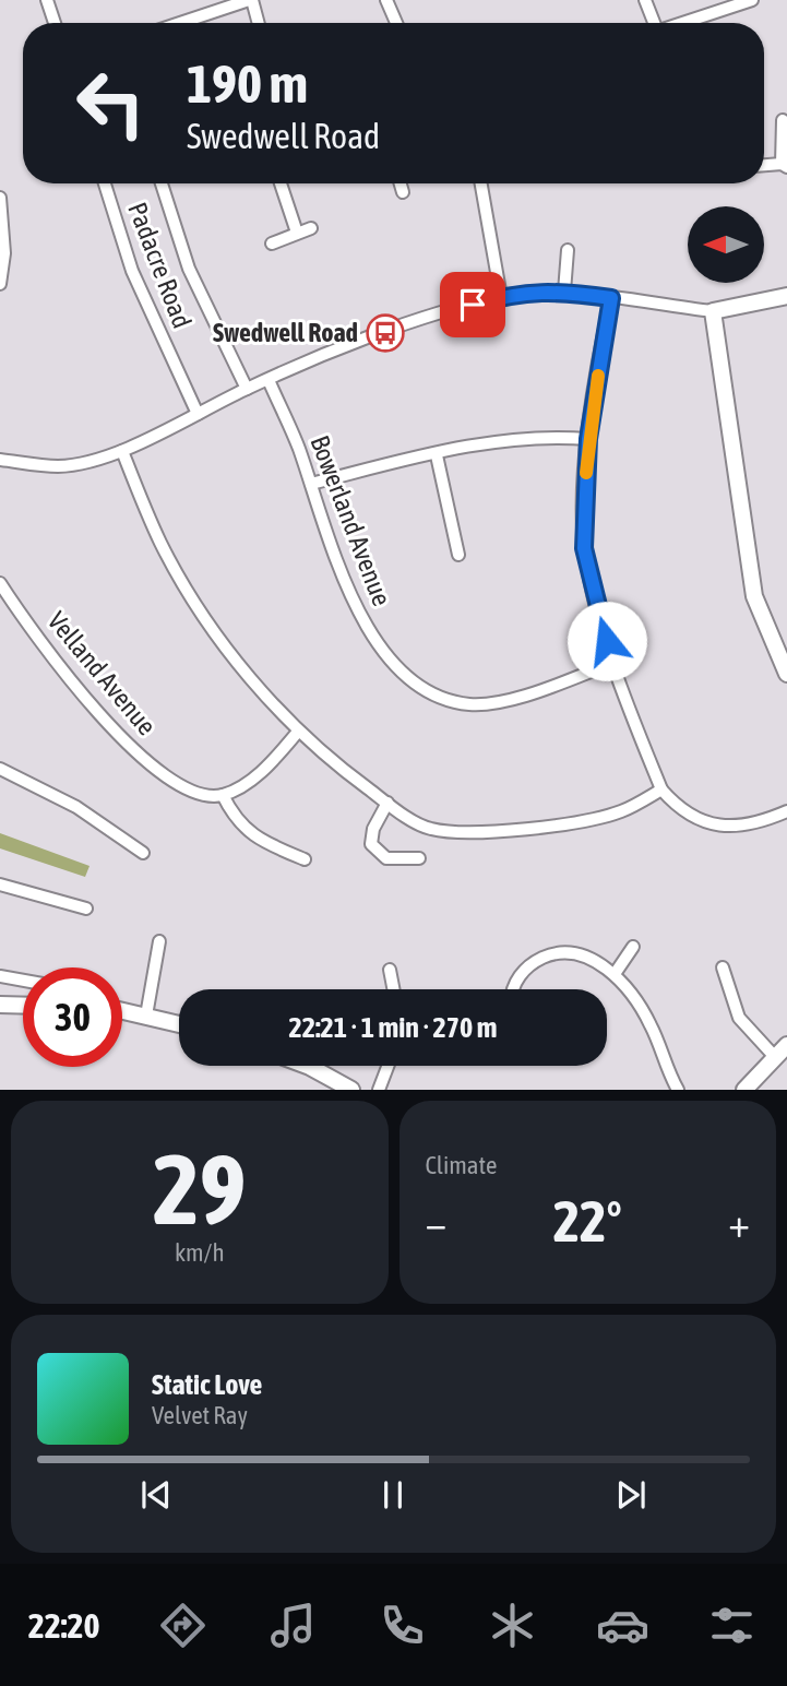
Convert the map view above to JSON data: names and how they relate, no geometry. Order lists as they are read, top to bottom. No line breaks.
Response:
{"streets":{"street":["Padacre Road","Bowerland Avenue","Velland Avenue"]},"places":{"bus stop":["Swedwell Road"]},"north":"left","page":{"turn":["190 m","Swedwell Road"],"limit":"30","trip":"22:21 · 1 min · 270 m","tile":[["29","km/h"],"Climate"],"heat":["−","22°","+"],"song":["Static Love","Velvet Ray"],"tabs":"22:20"}}
